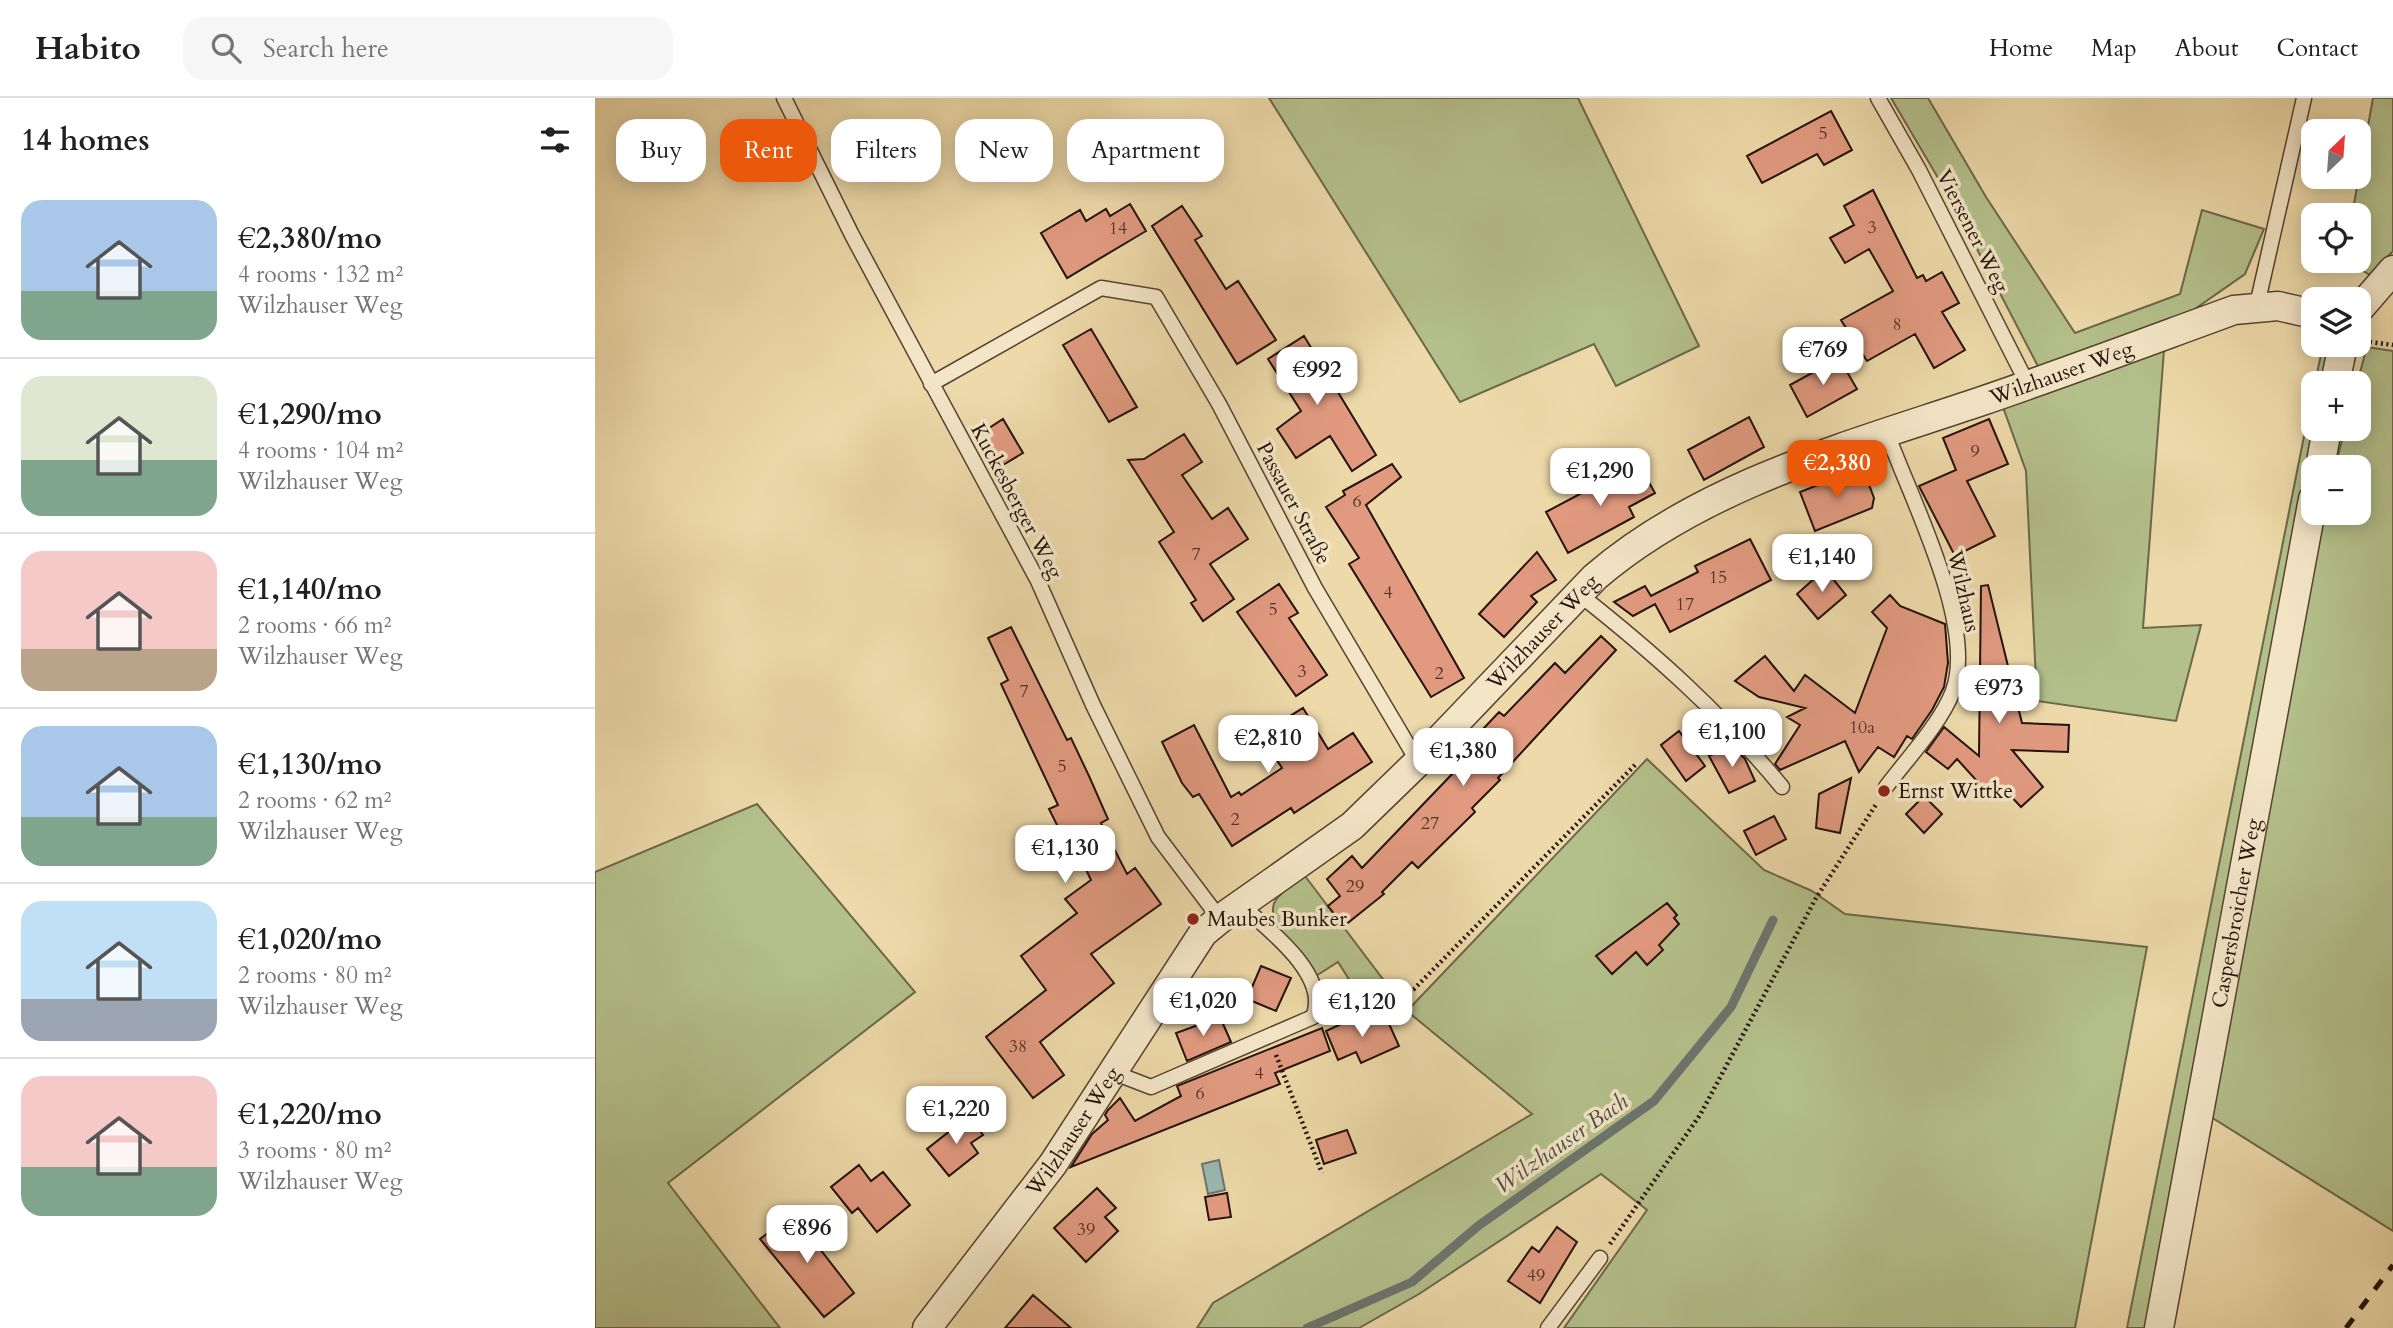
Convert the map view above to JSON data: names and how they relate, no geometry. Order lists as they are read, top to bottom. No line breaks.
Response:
{"streets":{"street":["Wilzhauser Weg","Caspersbroicher Weg"],"lane":["Viersener Weg","Kuckesberger Weg","Passauer Straße","Wilzhaus"]},"crossings":[["Viersener Weg","Wilzhauser Weg"],["Wilzhauser Weg","Kuckesberger Weg"],["Wilzhauser Weg","Passauer Straße"],["Wilzhauser Weg","Wilzhaus"],["Kuckesberger Weg","Passauer Straße"]],"water":["Wilzhauser Bach"],"places":["Ernst Wittke","Maubes Bunker"],"house_numbers":["5","3","14","8","9","6","7","15","4","17","5","3","2","7","10a","5","2","27","29","38","4","6","39","49"],"north":"top right","page":{"header":"Habito","search":"Search here","nav":["Home","Map","About","Contact"],"heading":"14 homes","map_buttons":["+","−"],"chip":["Buy","Rent","Filters","New","Apartment"],"list":[{"name":"€2,380/mo","note":"4 rooms · 132 m² · Wilzhauser Weg"},{"name":"€1,290/mo","note":"4 rooms · 104 m² · Wilzhauser Weg"},{"name":"€1,140/mo","note":"2 rooms · 66 m² · Wilzhauser Weg"},{"name":"€1,130/mo","note":"2 rooms · 62 m² · Wilzhauser Weg"},{"name":"€1,020/mo","note":"2 rooms · 80 m² · Wilzhauser Weg"},{"name":"€1,220/mo","note":"3 rooms · 80 m² · Wilzhauser Weg"}],"price":["€769","€992","€2,380","€1,290","€1,140","€973","€1,100","€2,810","€1,380","€1,130","€1,020","€1,120","€1,220","€896"]}}
